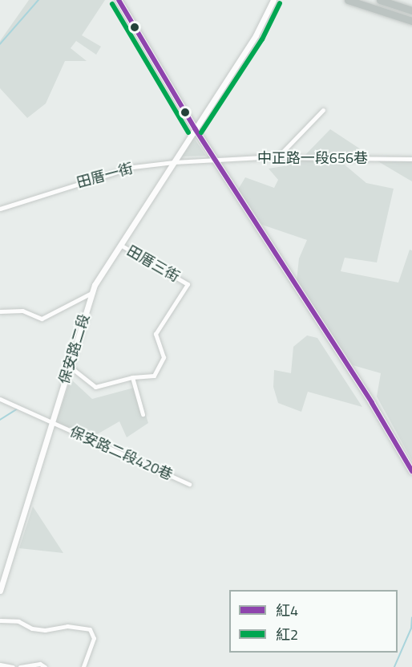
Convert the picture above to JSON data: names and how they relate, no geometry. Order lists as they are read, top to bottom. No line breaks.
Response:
{"streets":{"street":["中正路一段656巷","田厝一街","田厝三街","保安路二段","保安路二段420巷"]},"crossings":[["中正路一段656巷","田厝一街"],["田厝一街","保安路二段"],["田厝三街","保安路二段"],["保安路二段","保安路二段420巷"]],"lines":["transit line 紅4","transit line 紅2"],"legend":["紅4","紅2"]}
